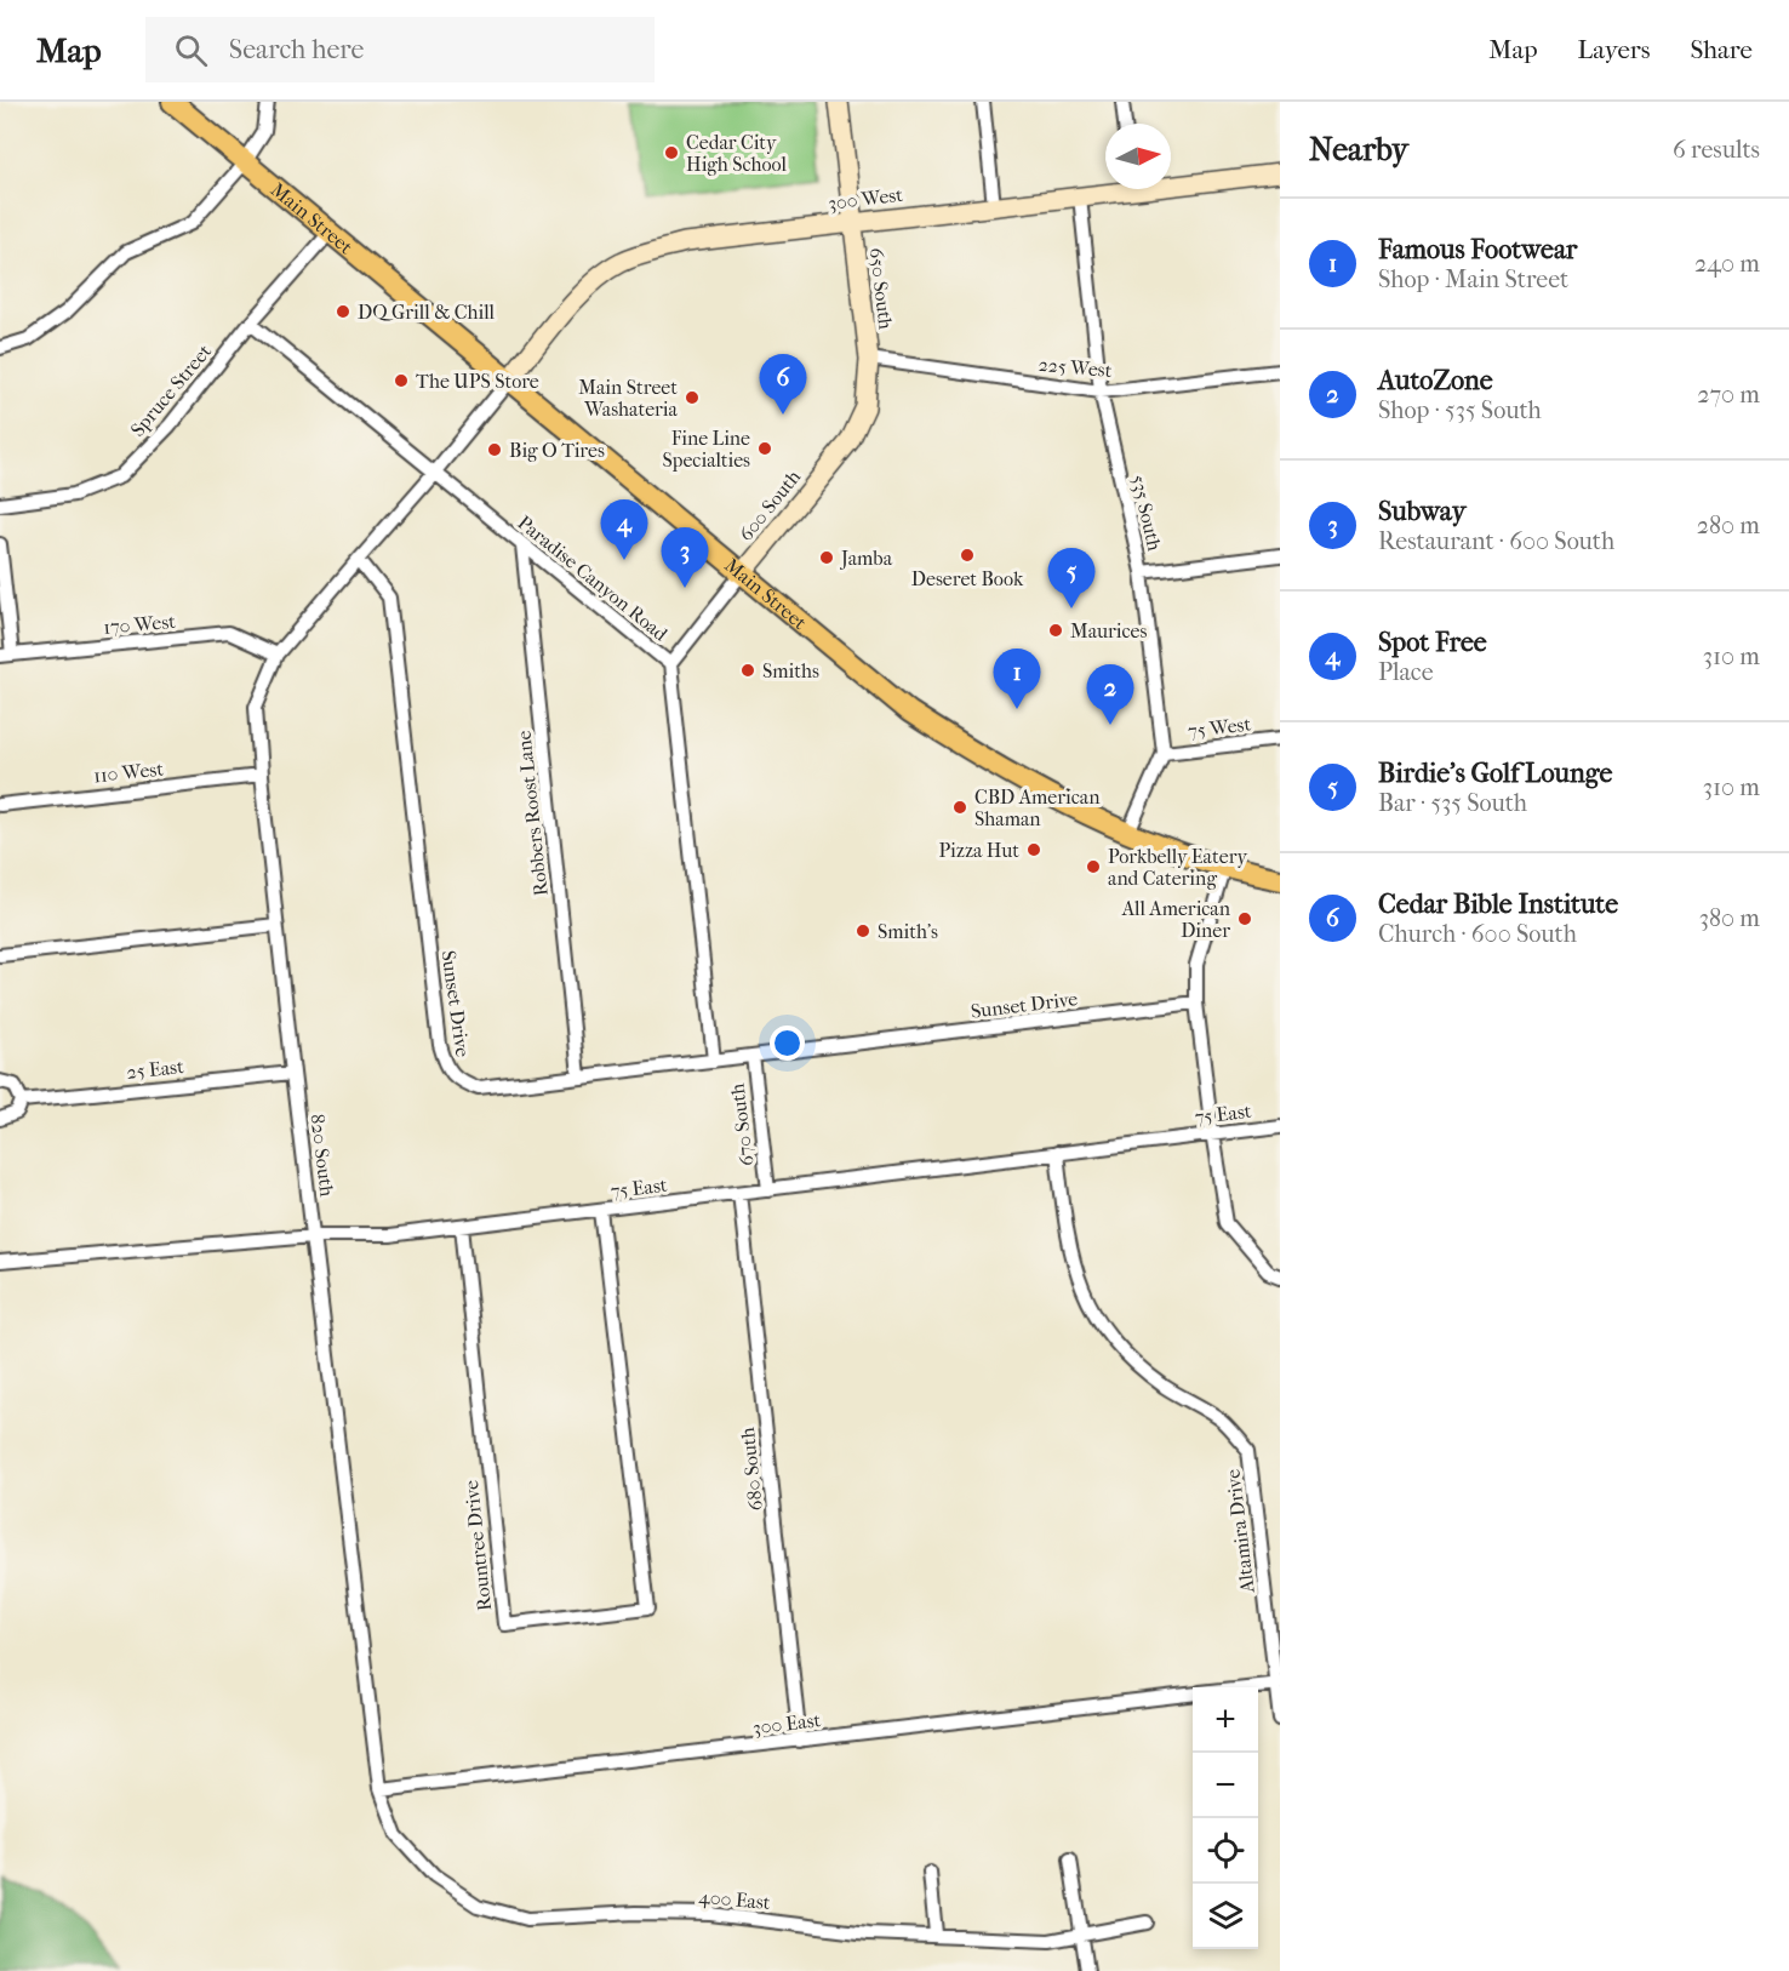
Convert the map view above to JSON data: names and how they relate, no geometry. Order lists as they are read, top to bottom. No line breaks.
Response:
{"streets":{"main road":["Main Street"],"street":["300 West","650 South","225 West","Spruce Street","600 South","535 South","Paradise Canyon Road","170 West","75 West","110 West","Robbers Roost Lane","Sunset Drive","25 East","75 East","670 South","820 South","680 South","Altamira Drive","Rountree Drive","300 East","400 East"]},"crossings":[["300 West","Main Street"],["300 West","650 South"],["300 West","535 South"],["Main Street","Spruce Street"],["Main Street","600 South"],["650 South","225 West"],["650 South","600 South"],["225 West","600 South"],["225 West","535 South"],["Spruce Street","Paradise Canyon Road"],["600 South","Paradise Canyon Road"],["535 South","75 West"],["Paradise Canyon Road","Robbers Roost Lane"],["Paradise Canyon Road","Sunset Drive"],["170 West","820 South"],["110 West","820 South"],["Robbers Roost Lane","Sunset Drive"],["Sunset Drive","670 South"],["Sunset Drive","820 South"],["25 East","820 South"],["75 East","670 South"],["75 East","820 South"],["75 East","680 South"],["75 East","Altamira Drive"],["75 East","Rountree Drive"],["820 South","300 East"],["820 South","400 East"],["680 South","300 East"],["Altamira Drive","300 East"],["300 East","400 East"]],"places":["Cedar City High School","DQ Grill & Chill","The UPS Store","Main Street Washateria","Fine Line Specialties","Big O Tires","Deseret Book","Jamba","Maurices","Smiths","CBD American Shaman","Pizza Hut","Porkbelly Eatery and Catering","All American Diner","Smith's"],"north":"right","page":{"header":"Map","search":"Search here","nav":["Map","Layers","Share"],"heading":["Nearby","6 results"],"list":[{"mark":"1","name":"Famous Footwear","note":"Shop · Main Street","value":"240 m"},{"mark":"2","name":"AutoZone","note":"Shop · 535 South","value":"270 m"},{"mark":"3","name":"Subway","note":"Restaurant · 600 South","value":"280 m"},{"mark":"4","name":"Spot Free","note":"Place","value":"310 m"},{"mark":"5","name":"Birdie's Golf Lounge","note":"Bar · 535 South","value":"310 m"},{"mark":"6","name":"Cedar Bible Institute","note":"Church · 600 South","value":"380 m"}],"pins":["6","4","3","5","1","2"],"map_buttons":["+","−"]}}
